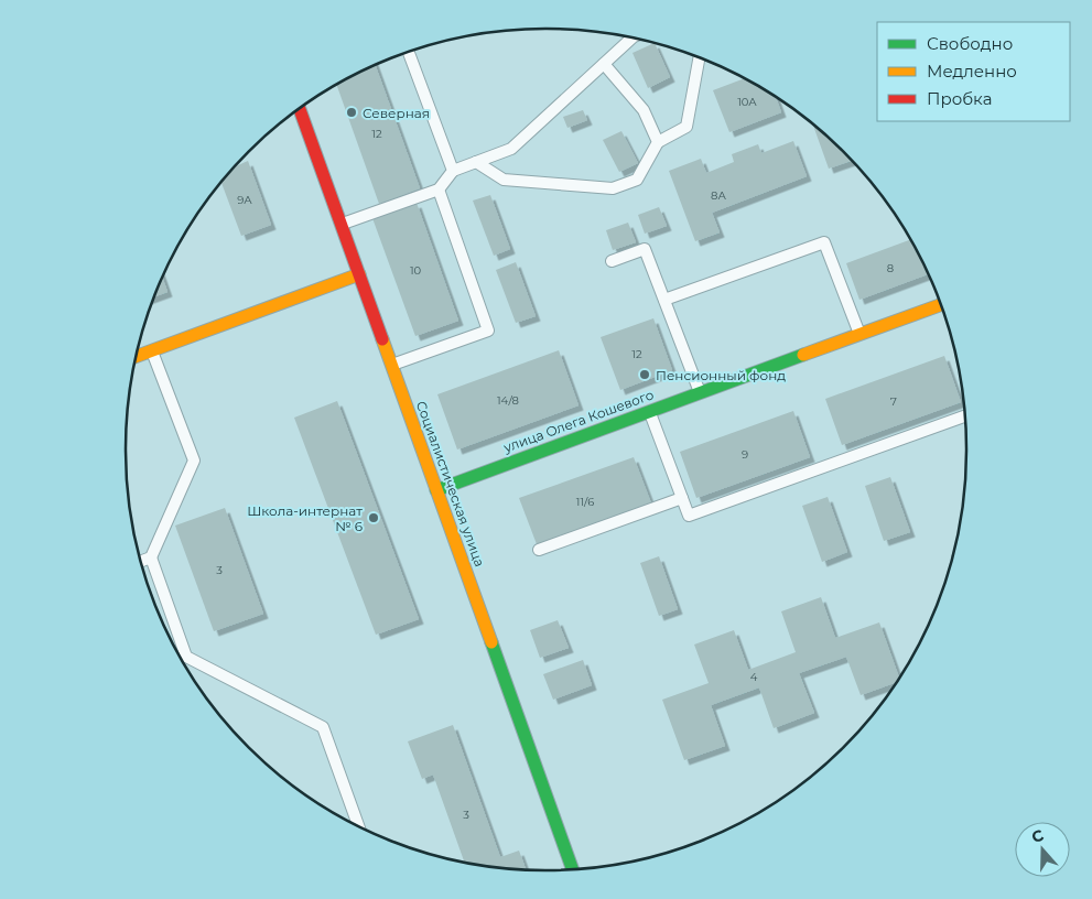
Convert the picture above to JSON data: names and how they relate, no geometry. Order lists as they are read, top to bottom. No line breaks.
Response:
{"streets":{"main road":["улица Олега Кошевого","Социалистическая улица"]},"crossings":[["улица Олега Кошевого","Социалистическая улица"]],"places":["Северная","Пенсионный фонд","Школа-интернат № 6"],"house_numbers":["10А","12","8А","9А","8","10","12","14/8","7","9","11/6","3","4","3"],"legend":["Свободно","Медленно","Пробка"],"north":"top"}
